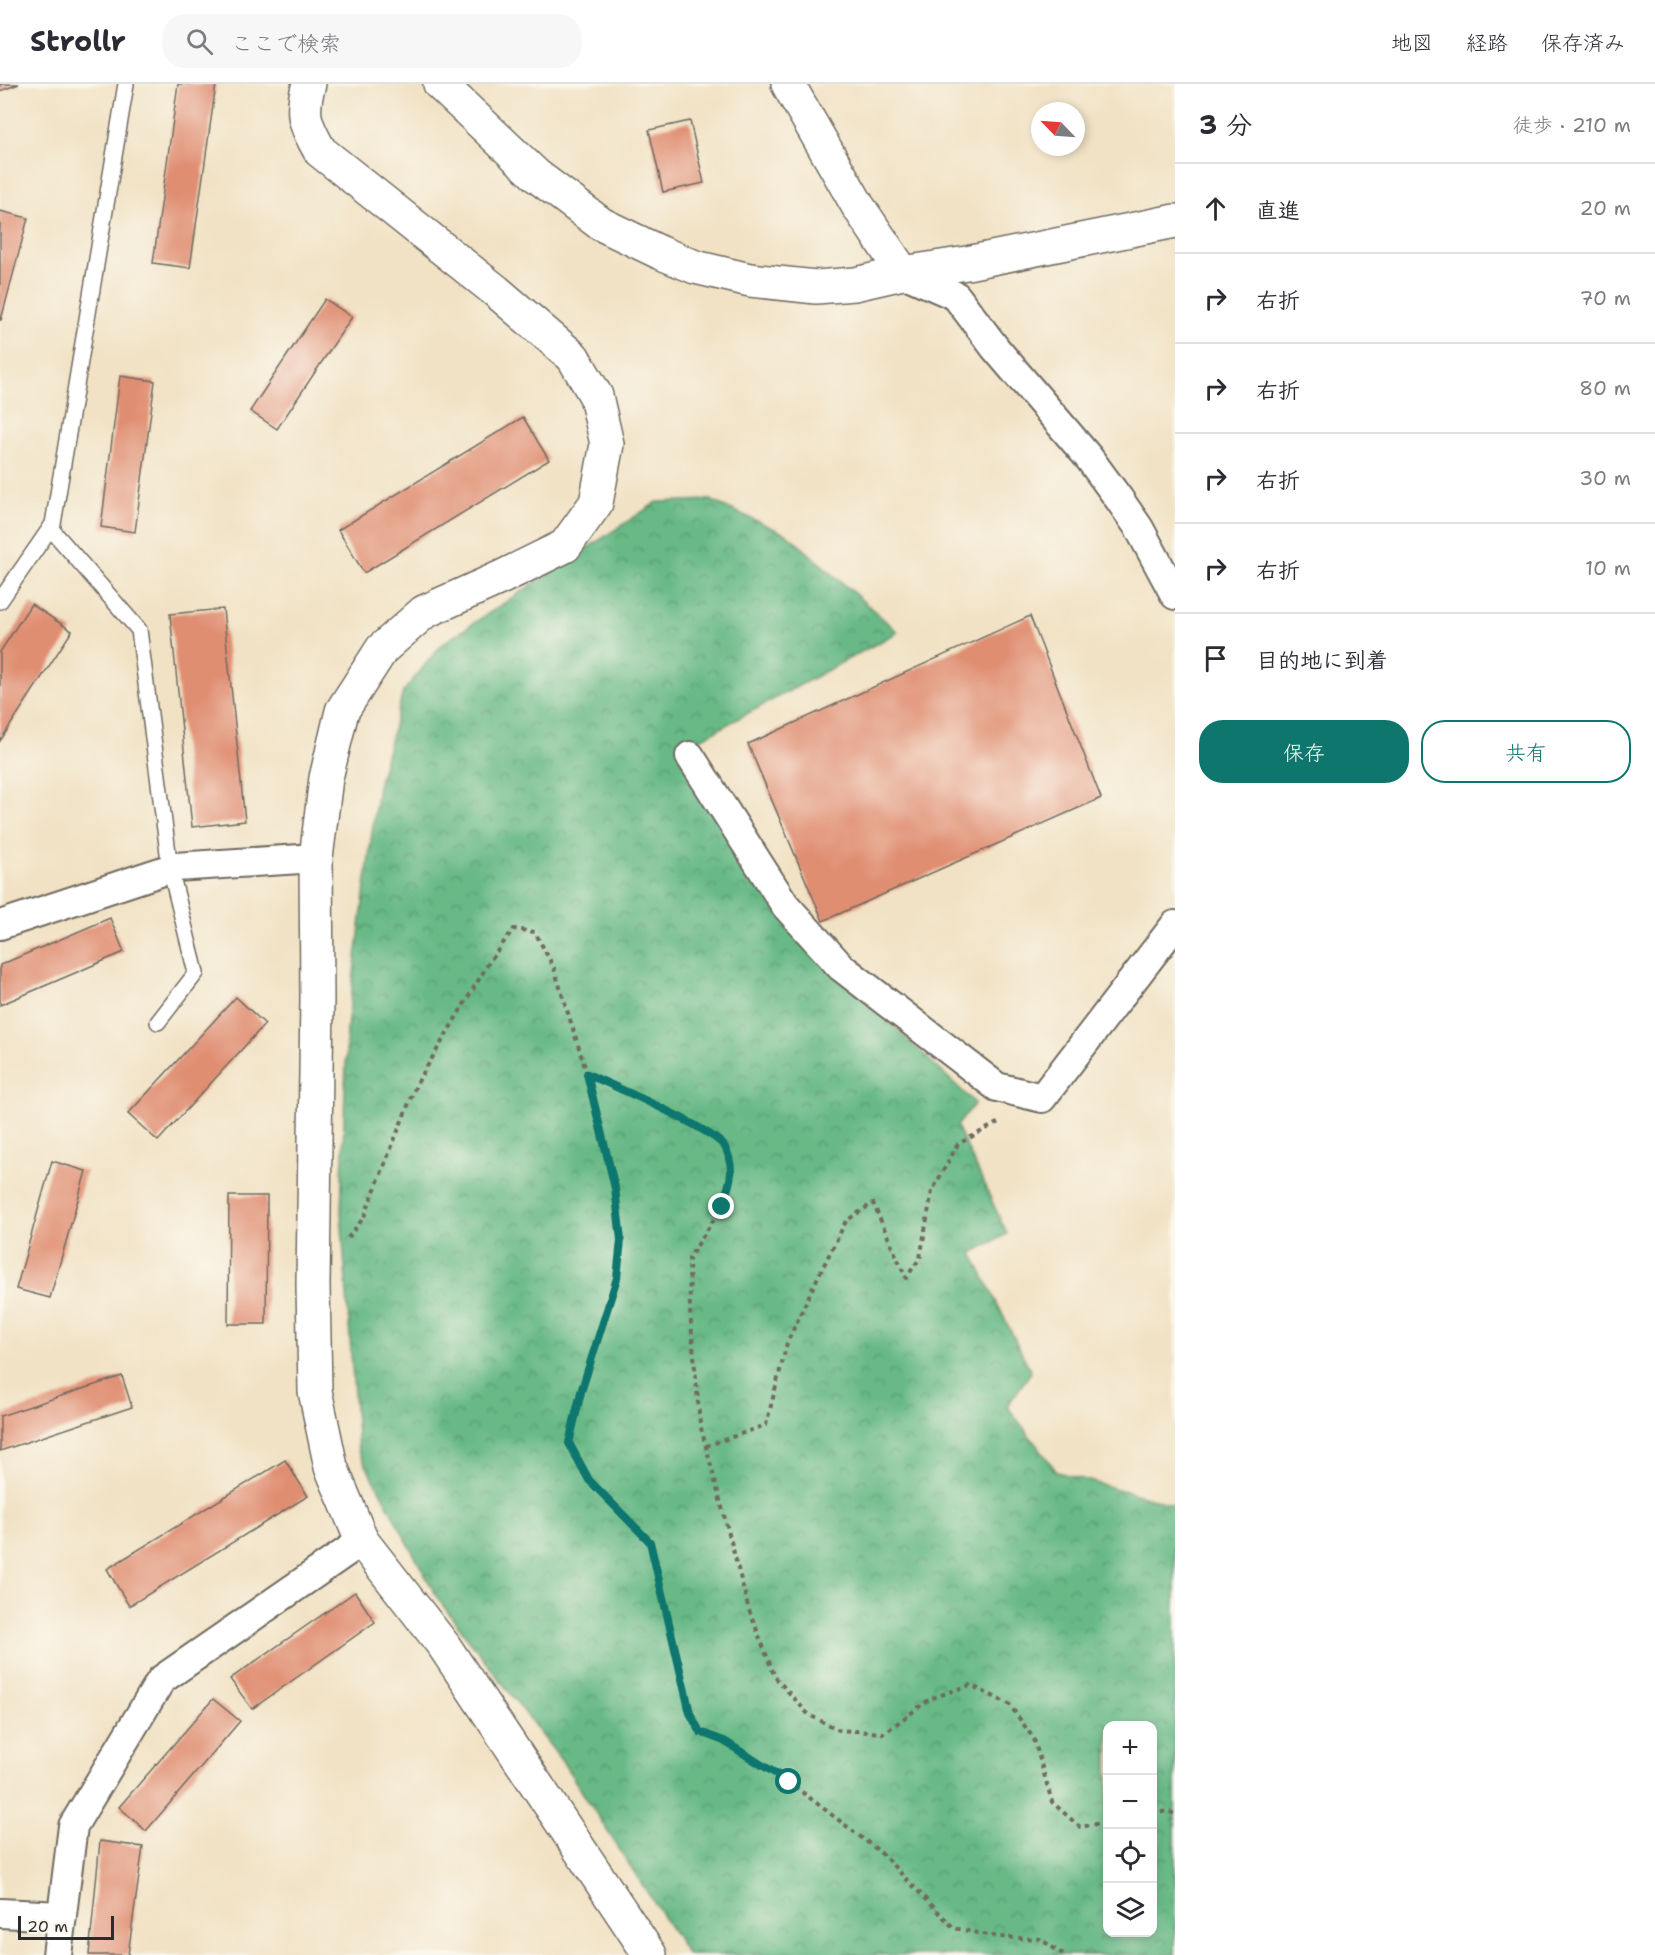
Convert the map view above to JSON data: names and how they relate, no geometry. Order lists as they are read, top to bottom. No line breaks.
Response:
{"scale_bar":"20 m","north":"top left","page":{"header":"Strollr","search":"ここで検索","nav":["地図","経路","保存済み"],"heading":["3 分","徒歩 · 210 m"],"list":[["直進","20 m"],["右折","70 m"],["右折","80 m"],["右折","30 m"],["右折","10 m"],"目的地に到着"],"buttons":["保存","共有"],"map_buttons":["+","−"],"scale":"20 m"}}
